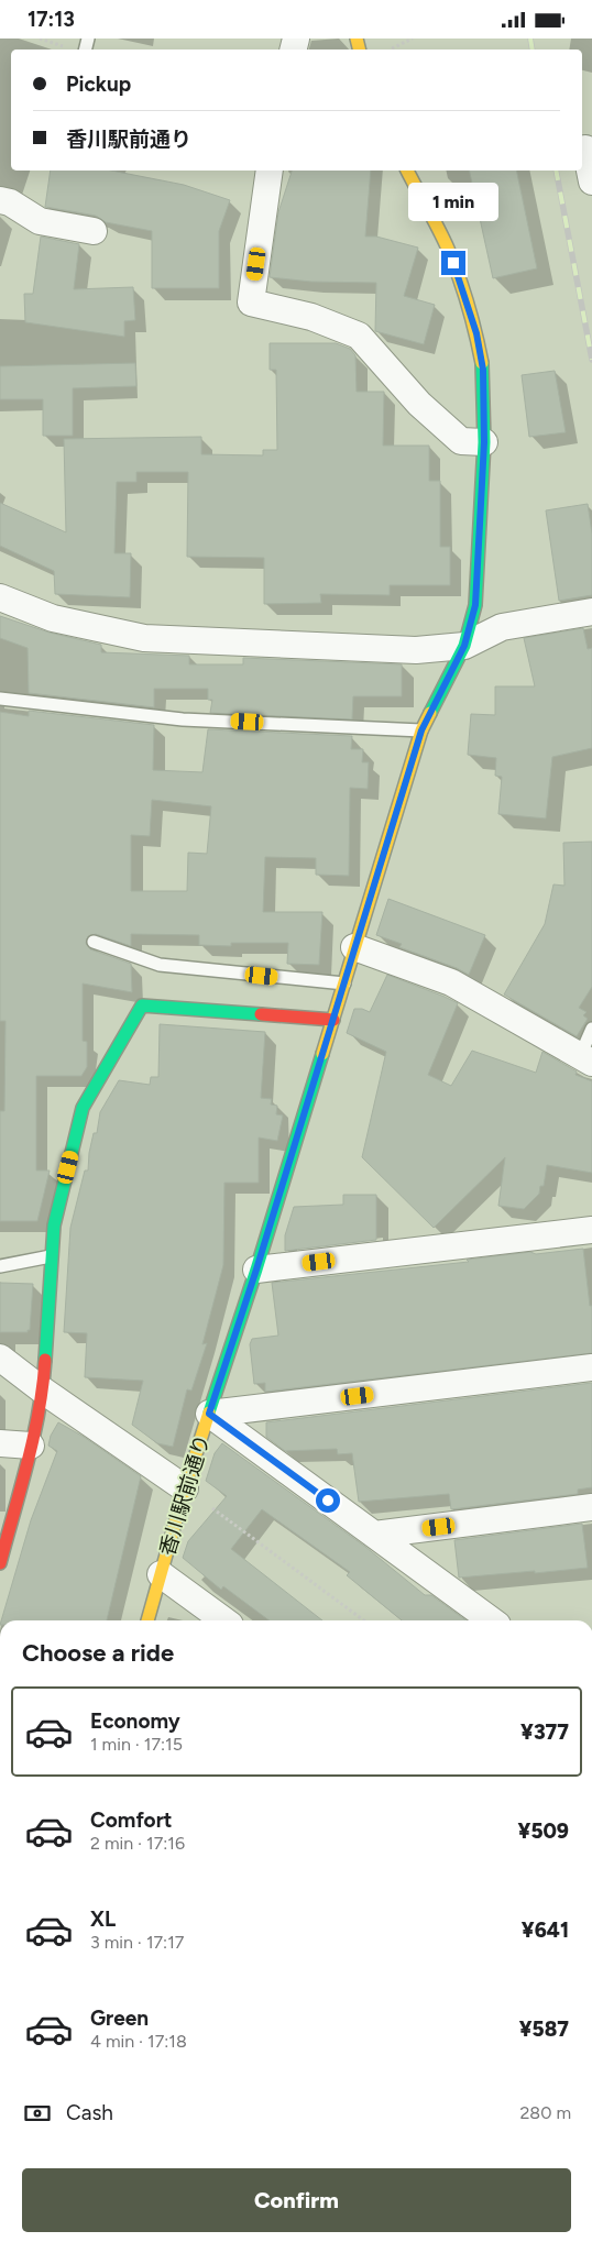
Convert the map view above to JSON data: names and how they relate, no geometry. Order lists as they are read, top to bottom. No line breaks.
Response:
{"streets":{"street":["香川駅前通り"]},"page":{"status":"17:13","banner":["Pickup","香川駅前通り"],"bubble":"1 min","heading":"Choose a ride","list":[{"name":"Economy","note":"1 min · 17:15","value":"¥377"},{"name":"Comfort","note":"2 min · 17:16","value":"¥509"},{"name":"XL","note":"3 min · 17:17","value":"¥641"},{"name":"Green","note":"4 min · 17:18","value":"¥587"}],"pay":["Cash","280 m"],"buttons":"Confirm"}}
